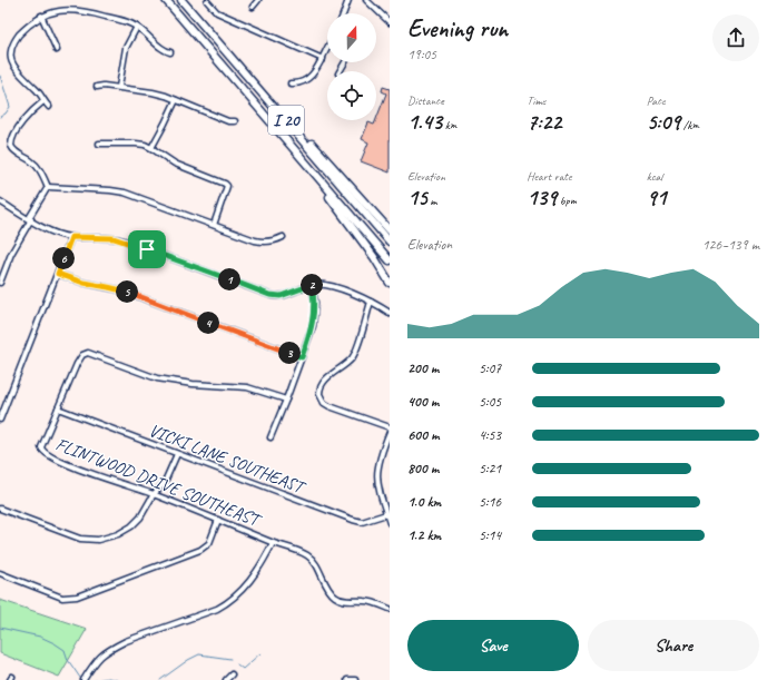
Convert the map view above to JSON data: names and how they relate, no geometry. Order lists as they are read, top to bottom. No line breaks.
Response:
{"streets":{"highway":["I 20"],"street":["VICKI LANE SOUTHEAST","FLINTWOOD DRIVE SOUTHEAST"]},"crossings":[["VICKI LANE SOUTHEAST","FLINTWOOD DRIVE SOUTHEAST"]],"north":"top","page":{"heading":["Evening run","19:05"],"stats":[["Distance","1.43 km"],["Time","7:22"],["Pace","5:09 /km"],["Elevation","15 m"],["Heart rate","139 bpm"],["kcal","91"]],"chart":["Elevation","126–139 m"],"pins":["6","1","2","5","4","3"],"list":[{"name":"200 m","note":"5:07"},{"name":"400 m","note":"5:05"},{"name":"600 m","note":"4:53"},{"name":"800 m","note":"5:21"},{"name":"1.0 km","note":"5:16"},{"name":"1.2 km","note":"5:14"}],"buttons":["Save","Share"]}}
